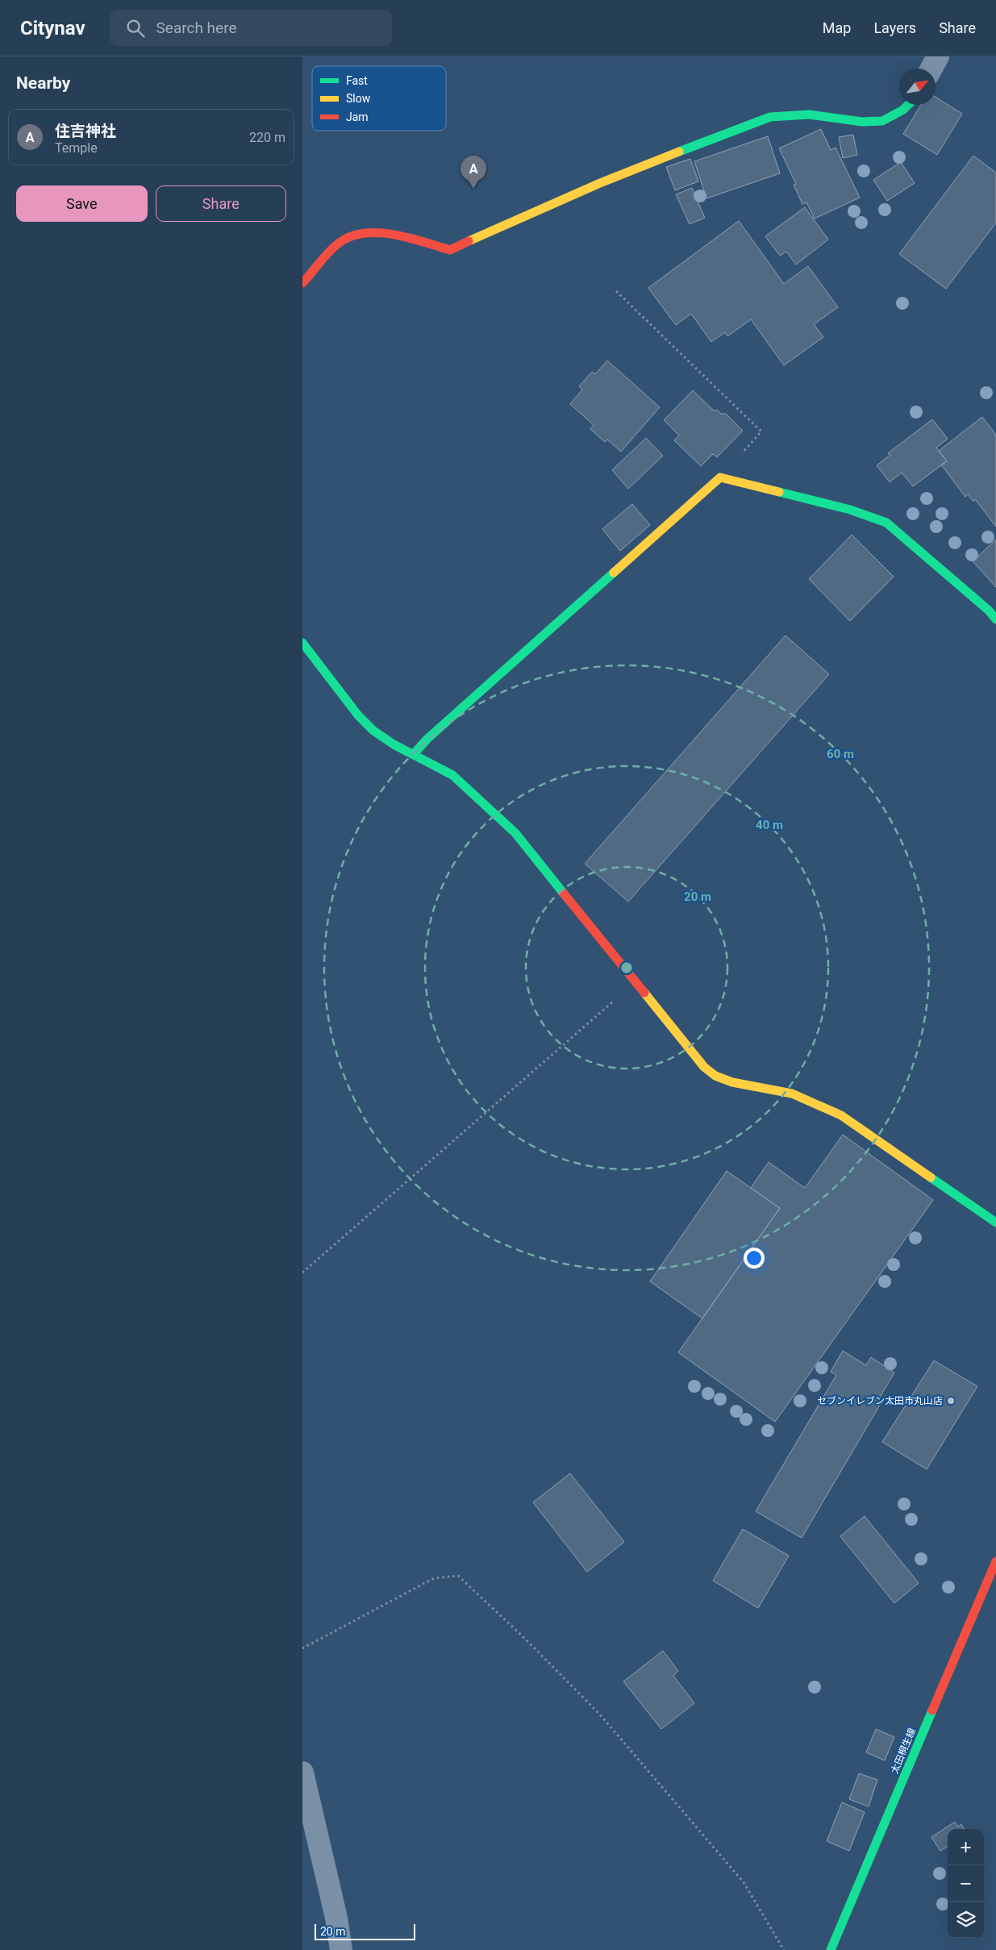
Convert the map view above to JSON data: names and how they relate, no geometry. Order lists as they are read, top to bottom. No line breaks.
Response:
{"streets":{"street":["太田桐生線"]},"places":["セブンイレブン太田市丸山店"],"legend":["Fast","Slow","Jam"],"scale_bar":"20 m","north":"top right","page":{"header":"Citynav","search":"Search here","nav":["Map","Layers","Share"],"heading":"Nearby","list":[{"mark":"A","name":"住吉神社","note":"Temple","value":"220 m"}],"pins":"A","buttons":["Save","Share"],"map_buttons":["+","−"],"scale":"20 m"},"rings":["60 m","40 m","20 m"]}
